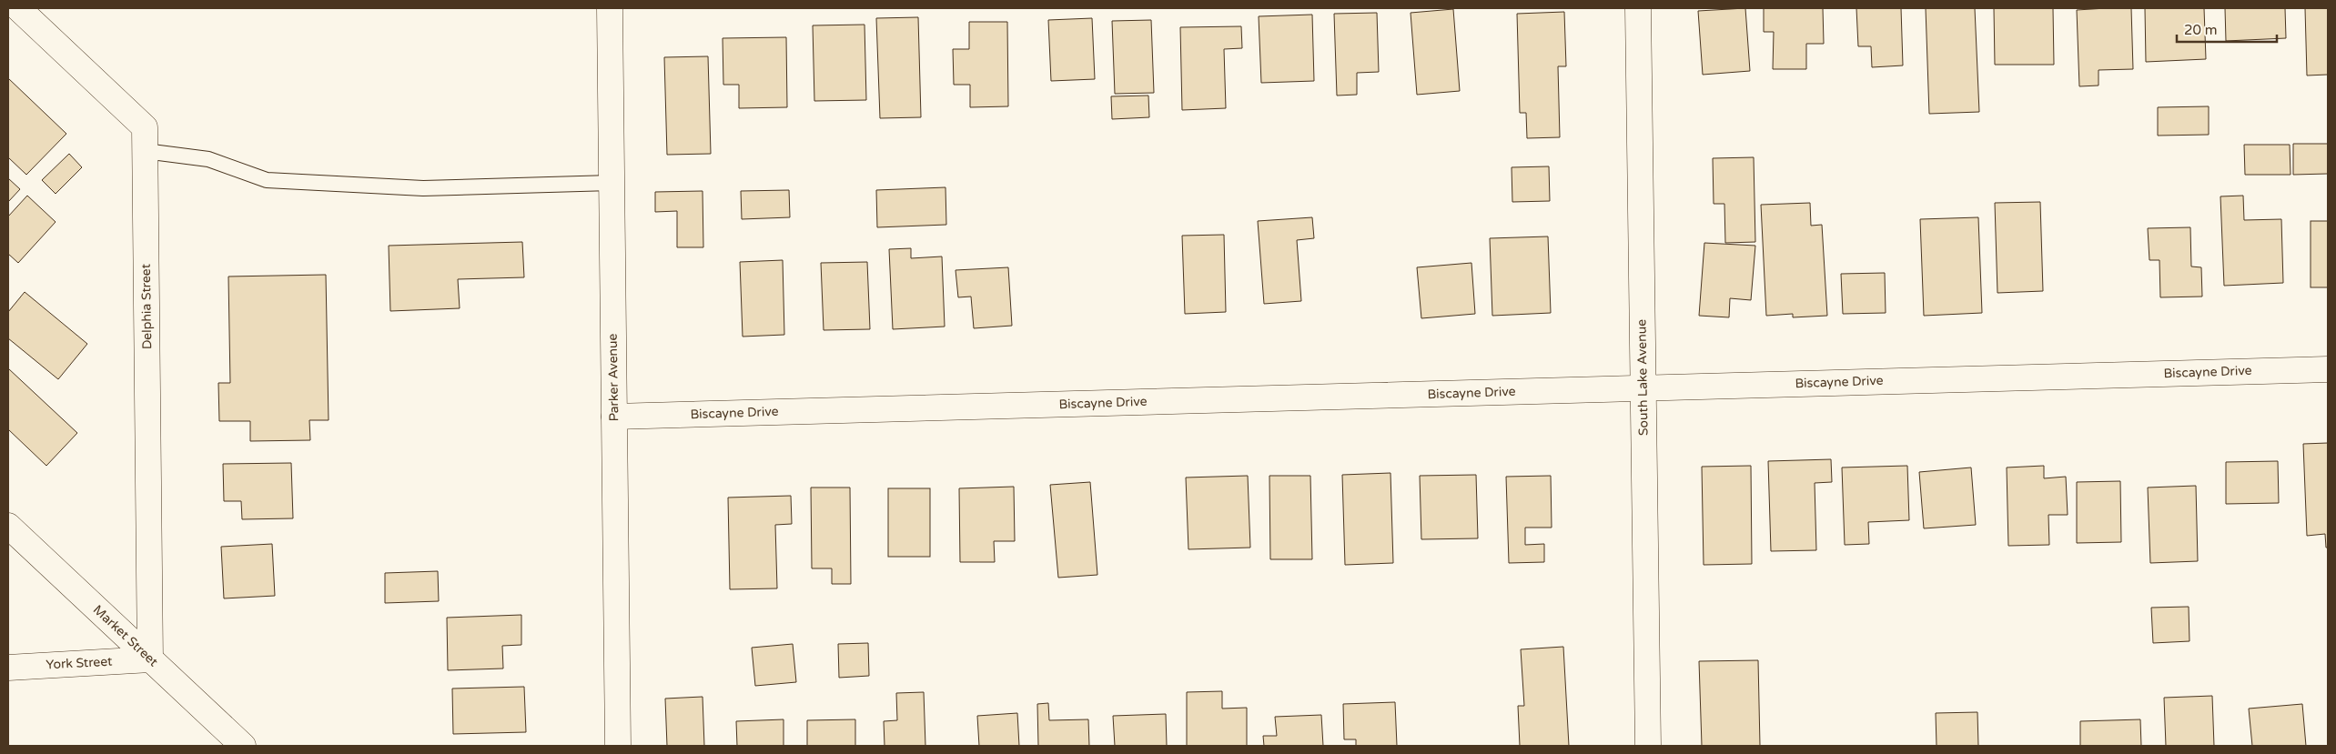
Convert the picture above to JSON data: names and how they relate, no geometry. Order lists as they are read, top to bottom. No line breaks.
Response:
{"streets":{"street":["Delphia Street","Biscayne Drive","Parker Avenue","South Lake Avenue","Market Street","York Street"]},"crossings":[["Delphia Street","Market Street"],["Delphia Street","York Street"],["Biscayne Drive","Parker Avenue"],["Biscayne Drive","South Lake Avenue"],["Market Street","York Street"]],"scale_bar":"20 m"}
